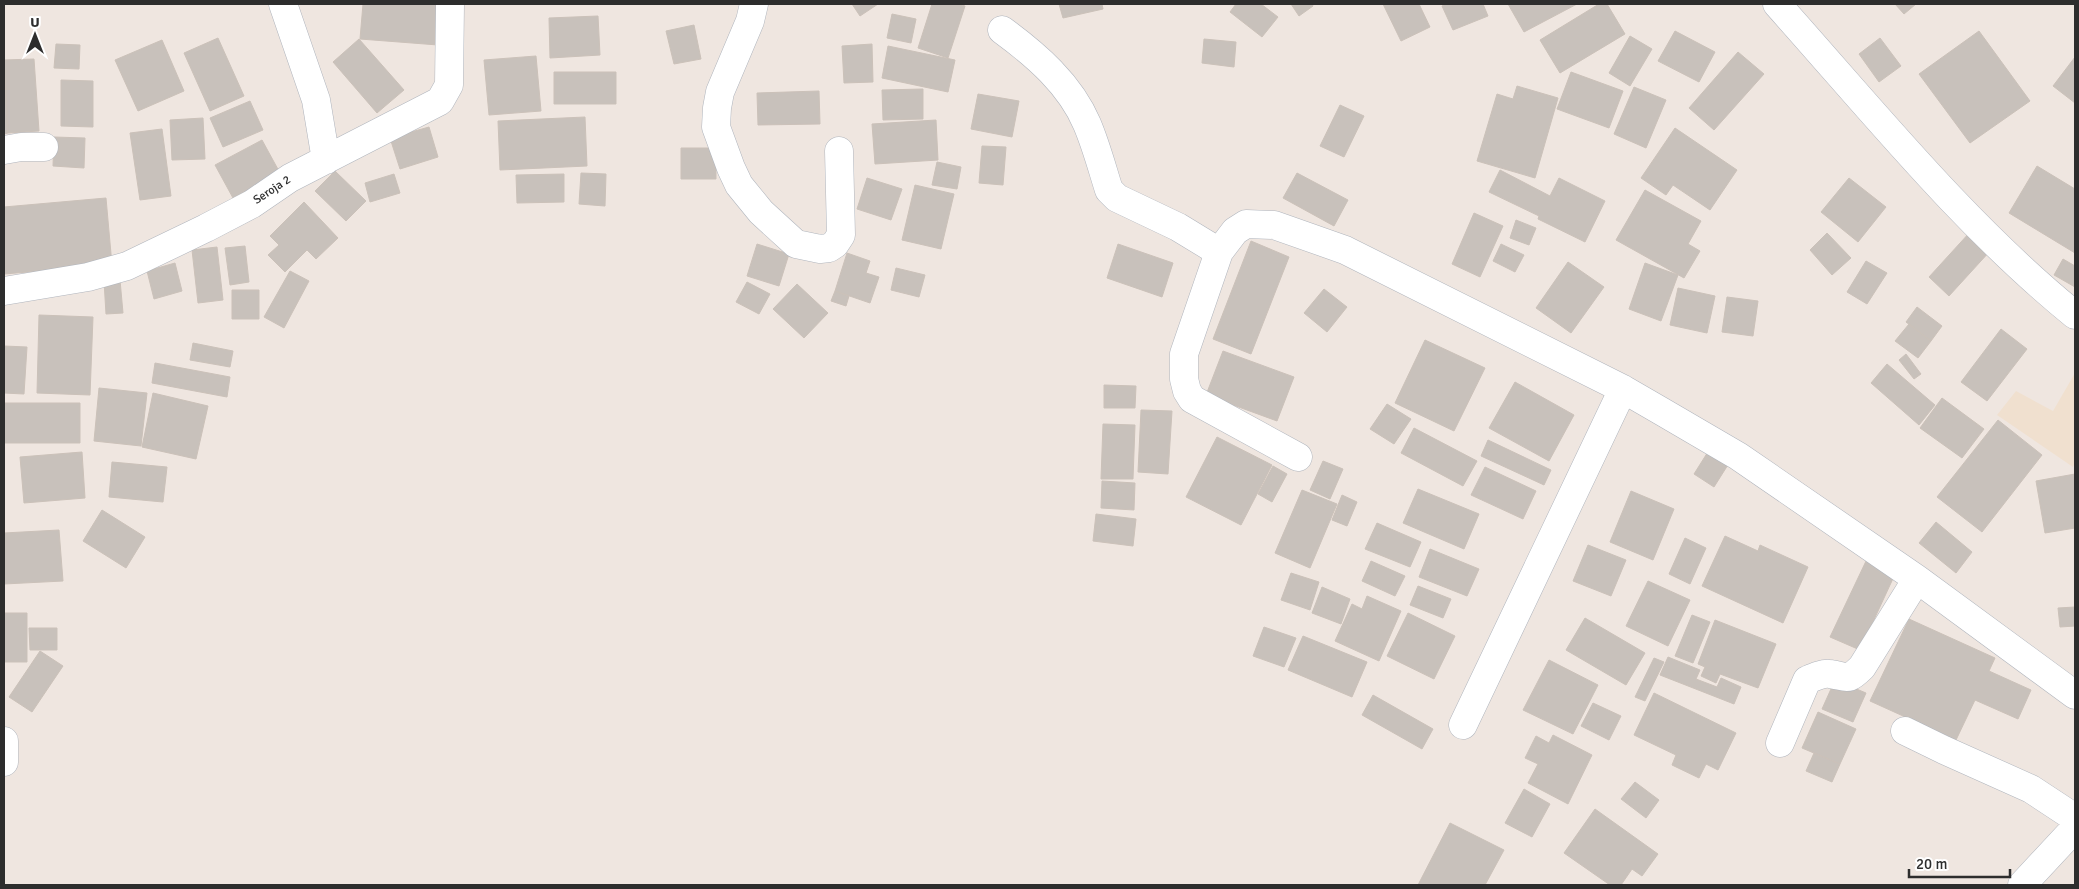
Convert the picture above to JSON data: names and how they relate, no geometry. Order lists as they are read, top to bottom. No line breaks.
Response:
{"streets":{"street":["Seroja 2"]},"scale_bar":"20 m","north":"top"}
